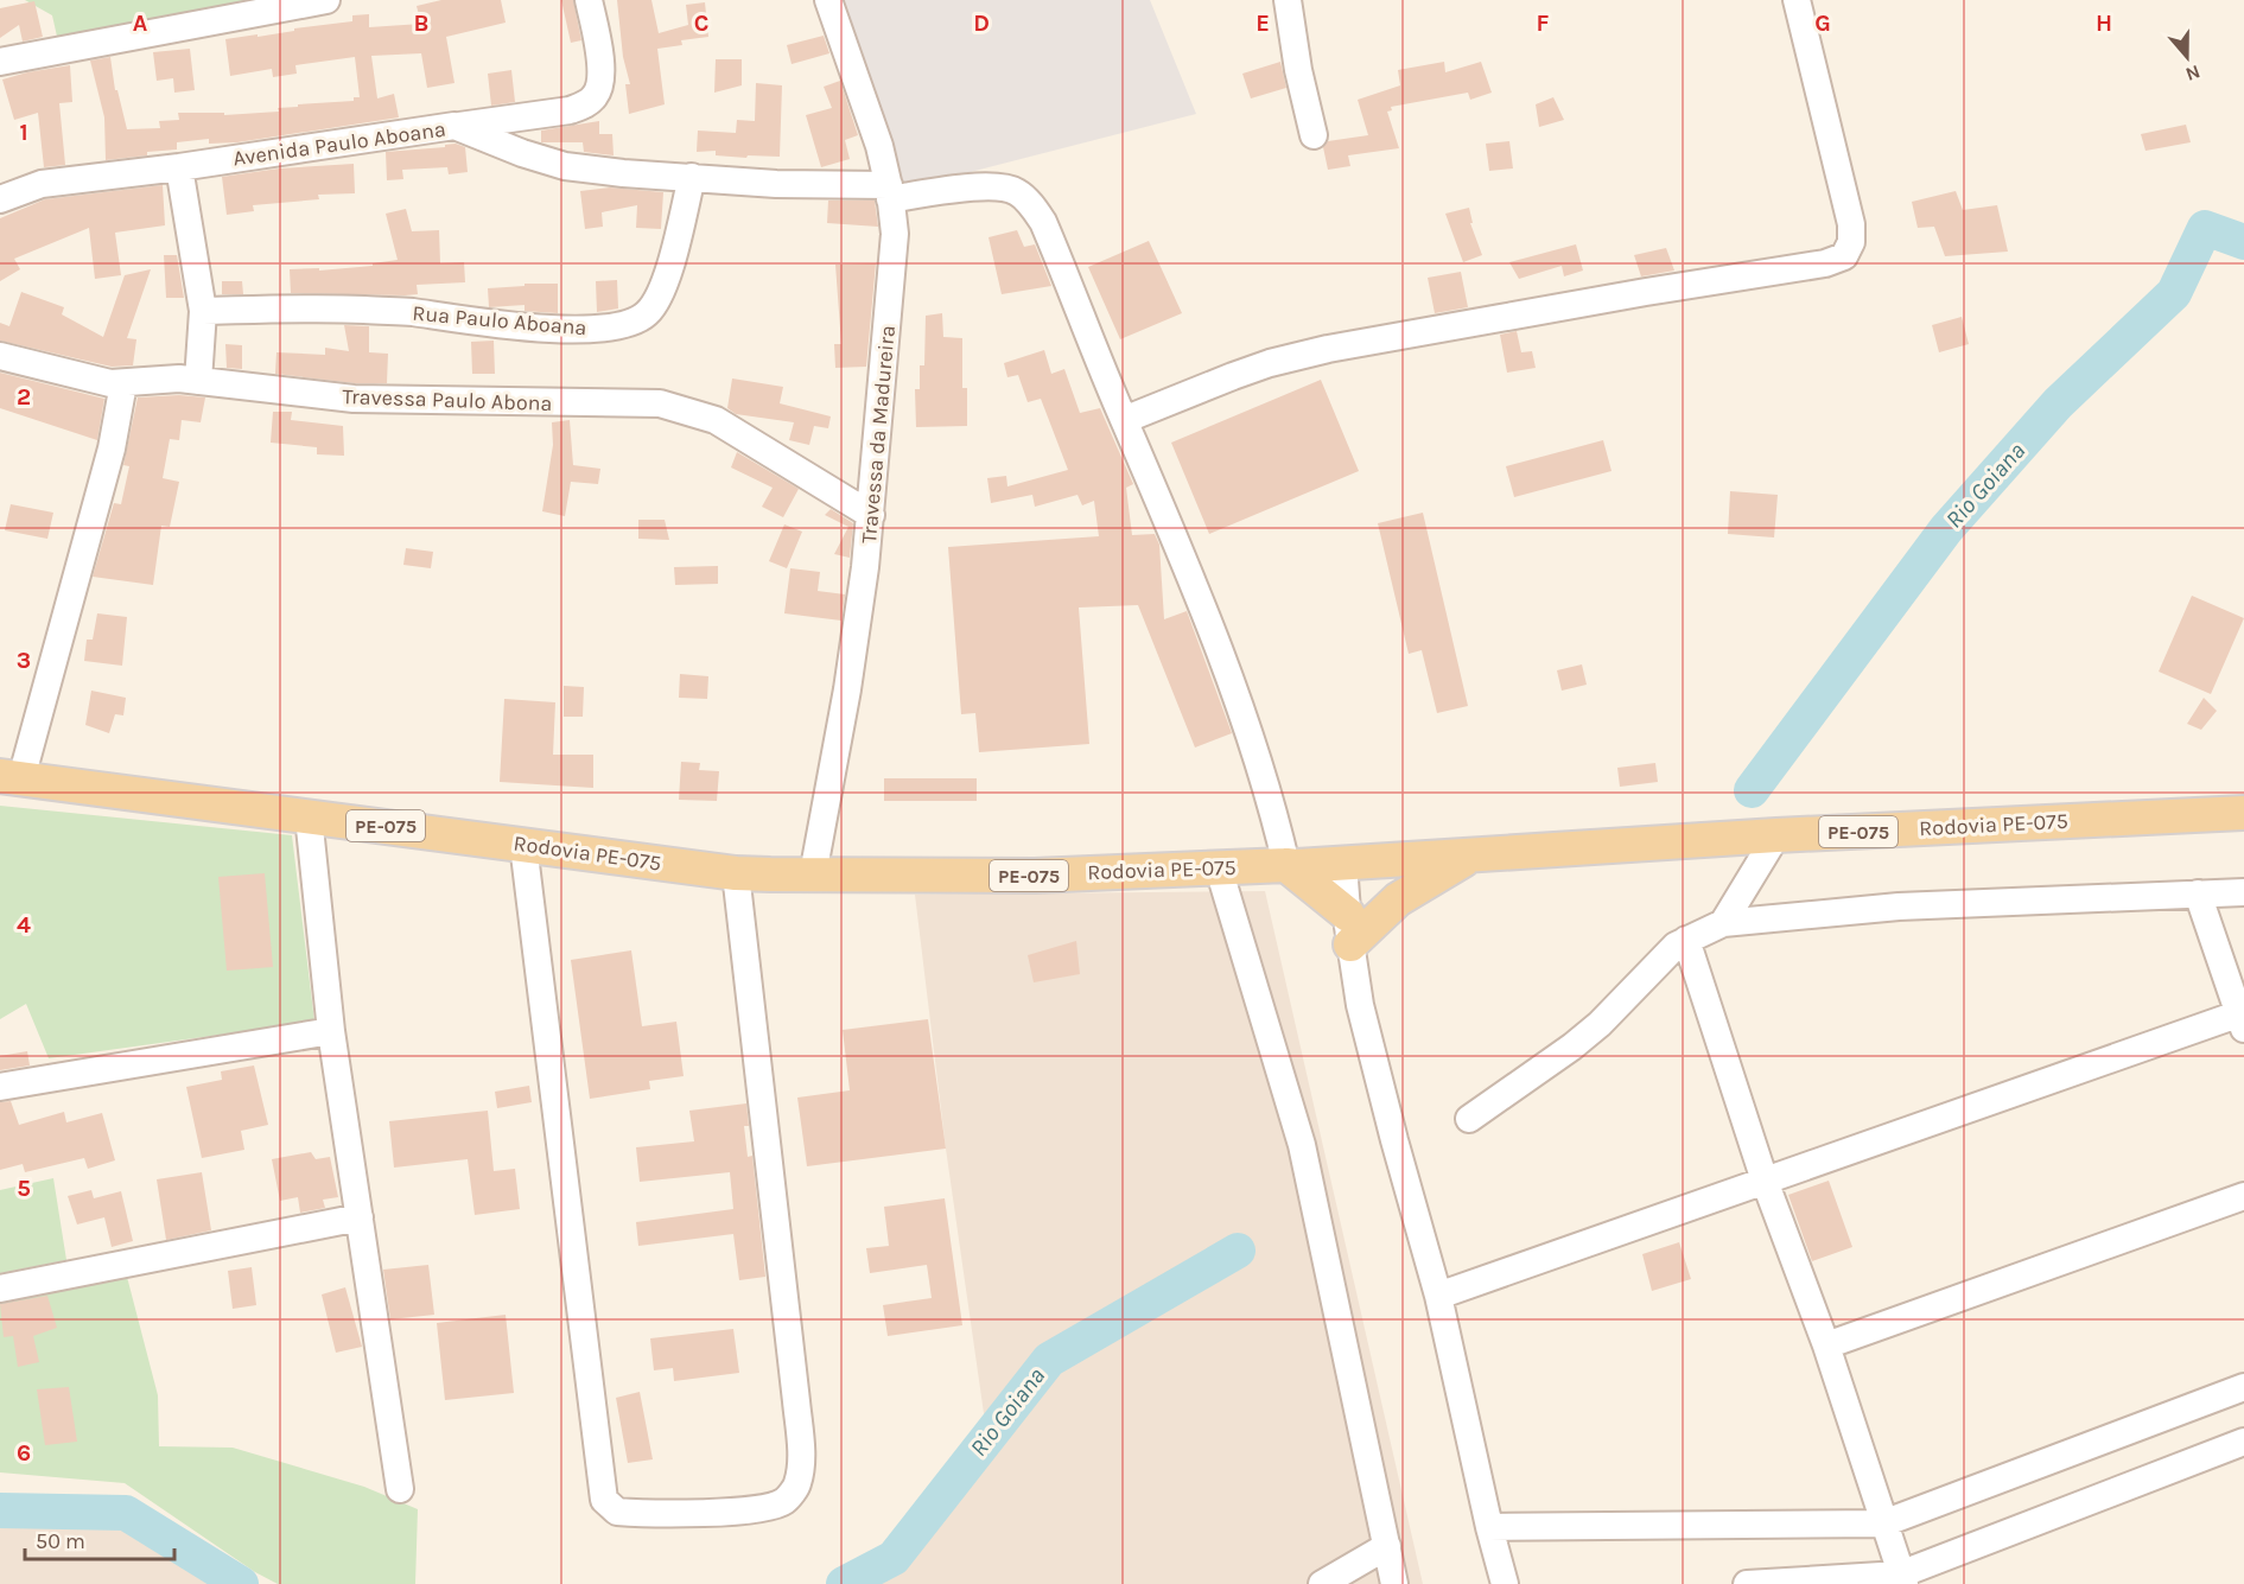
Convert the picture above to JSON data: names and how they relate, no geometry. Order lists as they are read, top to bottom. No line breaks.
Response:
{"streets":{"main road":["Rodovia PE-075","PE-075"],"street":["Avenida Paulo Aboana","Rua Paulo Aboana","Travessa Paulo Abona","Travessa da Madureira"]},"crossings":[["Avenida Paulo Aboana","Rua Paulo Aboana"],["Avenida Paulo Aboana","Travessa da Madureira"],["Avenida Paulo Aboana","Rodovia PE-075"],["Travessa Paulo Abona","Travessa da Madureira"],["Travessa da Madureira","Rodovia PE-075"]],"water":["Rio Goiana"],"scale_bar":"50 m","north":"bottom","grid":{"columns":["A","B","C","D","E","F","G","H"],"rows":["1","2","3","4","5","6"]}}
